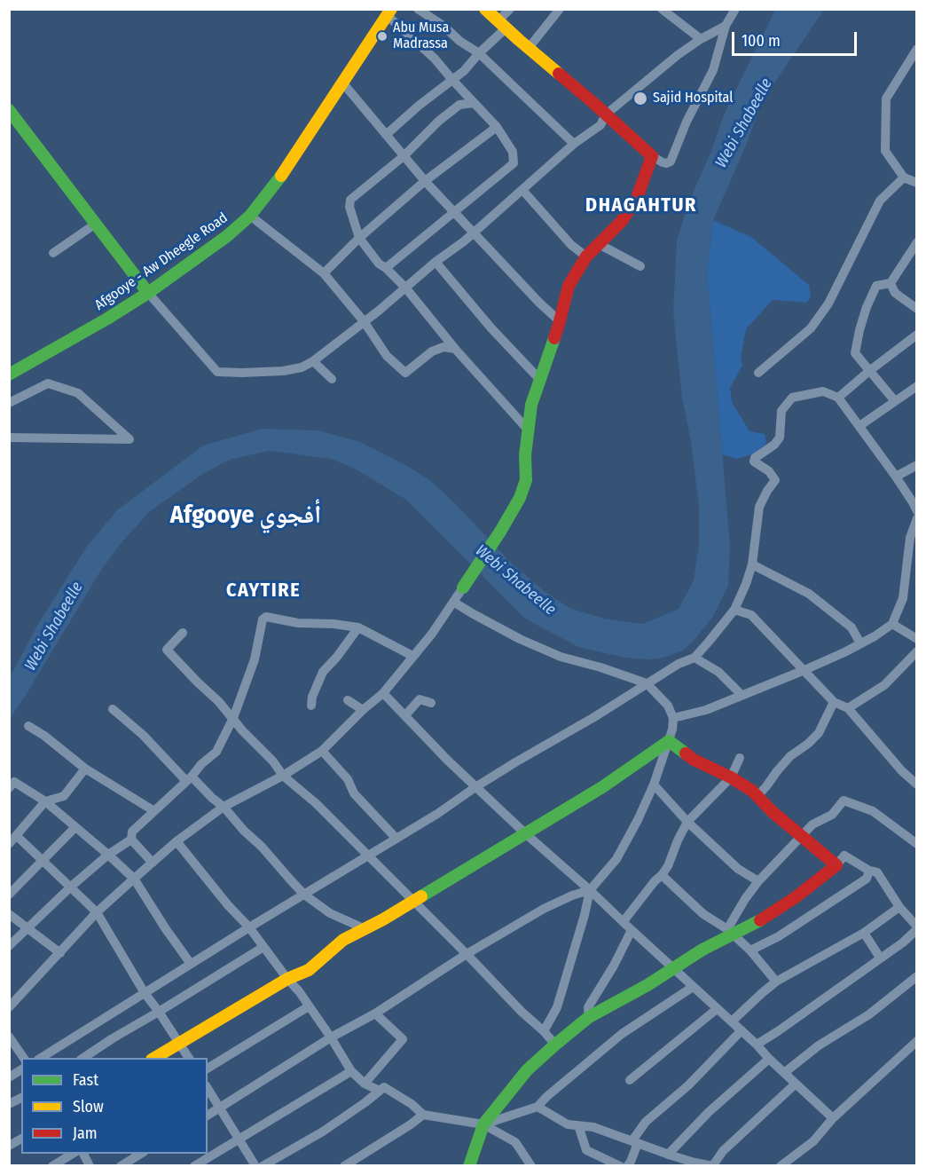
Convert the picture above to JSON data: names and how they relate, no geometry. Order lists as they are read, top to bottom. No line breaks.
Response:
{"streets":{"street":["Afgooye - Aw Dheegle Road"]},"districts":["DHAGAHTUR","Afgooye أفجوي","CAYTIRE"],"water":["Webi Shabeelle"],"places":["Abu Musa Madrassa","Sajid Hospital"],"legend":["Fast","Slow","Jam"],"scale_bar":"100 m"}
